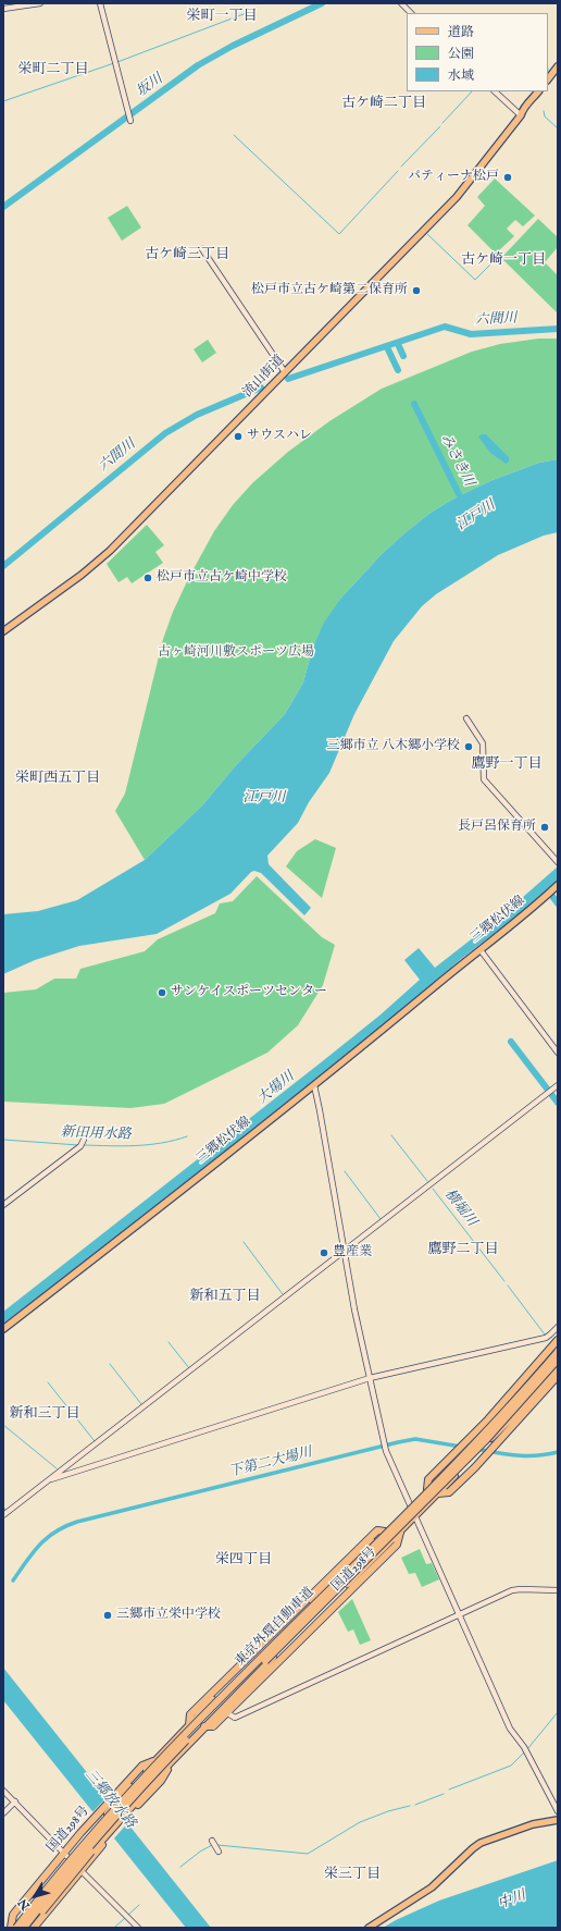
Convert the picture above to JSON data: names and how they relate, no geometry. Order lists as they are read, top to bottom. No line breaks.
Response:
{"streets":{"highway":["国道298号","東京外環自動車道"],"main road":["流山街道","三郷松伏線"]},"crossings":[["国道298号","東京外環自動車道"]],"districts":["栄町一丁目","栄町二丁目","古ケ崎二丁目","古ケ崎三丁目","古ケ崎一丁目","鷹野一丁目","栄町西五丁目","鷹野二丁目","新和五丁目","新和三丁目","栄四丁目","栄三丁目"],"water":["坂川","六間川","みさき川","江戸川","大場川","新田用水路","横堀川","下第二大場川","三郷放水路","中川"],"parks":["古ヶ崎河川敷スポーツ広場"],"places":["パティーナ松戸","松戸市立古ケ崎第二保育所","サウスハレ","松戸市立古ケ崎中学校","三郷市立 八木郷小学校","長戸呂保育所","サンケイスポーツセンター","豊産業","三郷市立栄中学校"],"legend":["道路","公園","水域"],"north":"bottom left"}
